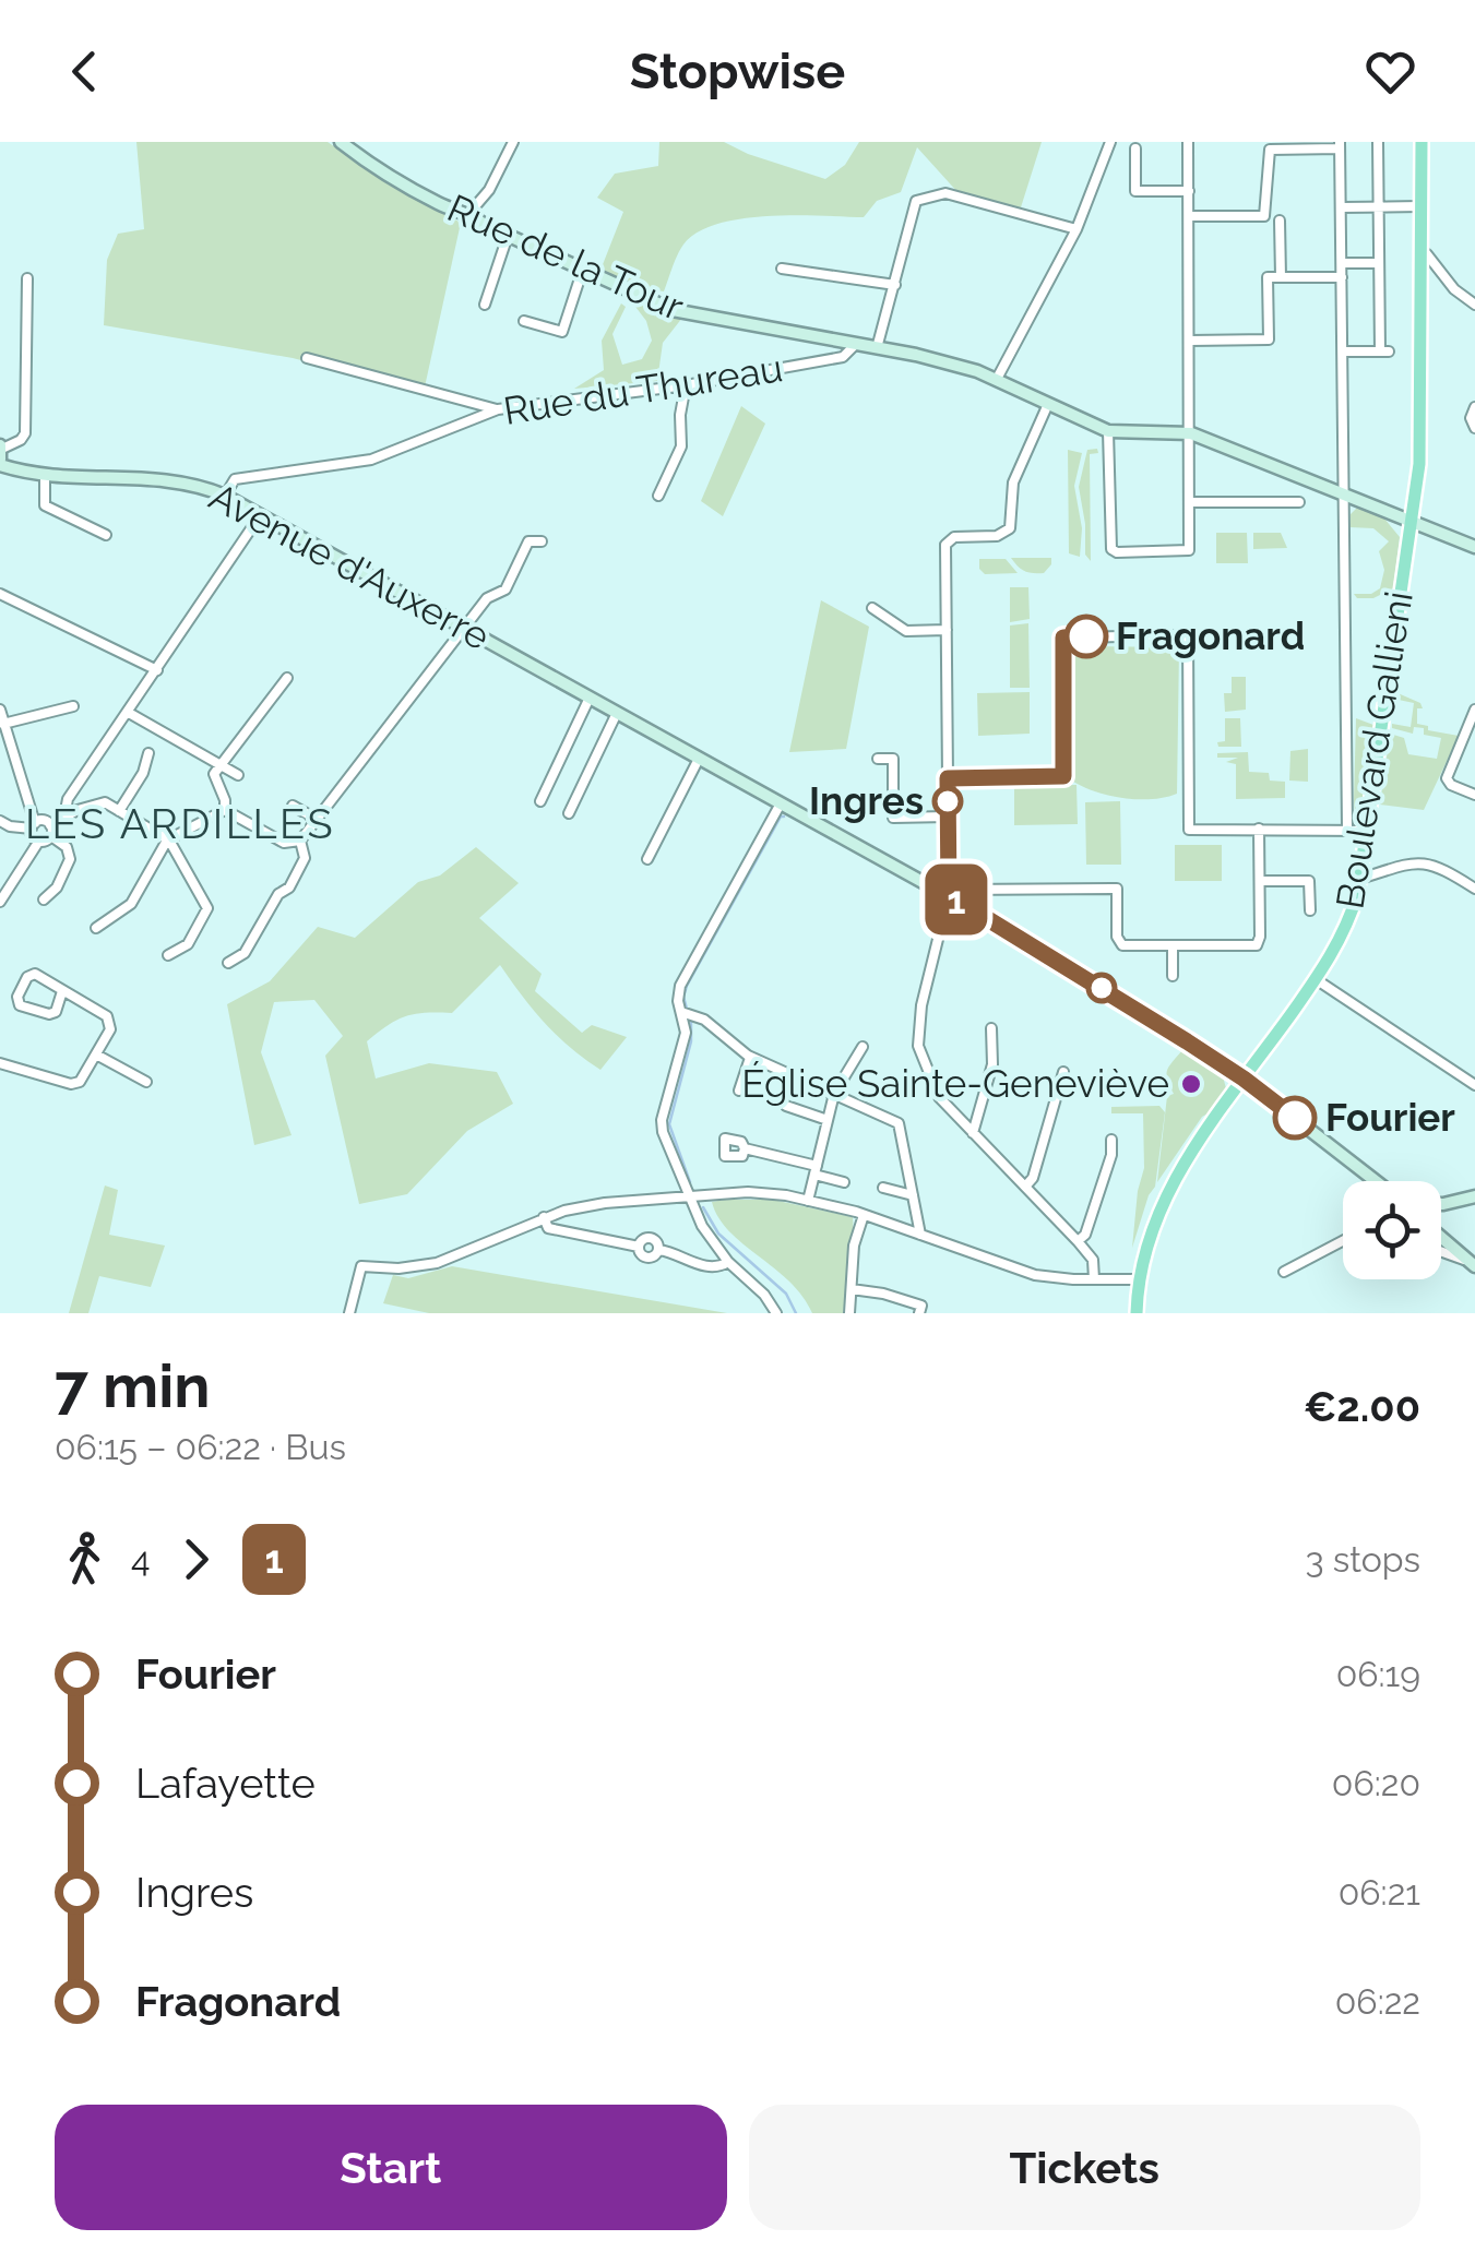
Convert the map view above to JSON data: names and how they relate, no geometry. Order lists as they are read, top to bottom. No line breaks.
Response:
{"streets":{"main road":["Rue de la Tour","Avenue d'Auxerre","Boulevard Gallieni"],"street":["Rue du Thureau"]},"crossings":[["Rue de la Tour","Rue du Thureau"],["Rue du Thureau","Avenue d'Auxerre"],["Avenue d'Auxerre","Boulevard Gallieni"]],"districts":["LES ARDILLES"],"places":["Fragonard","Ingres","Église Sainte-Geneviève","Fourier"],"lines":["bus line 1"],"page":{"header":"Stopwise","on_map":"1","heading":["7 min","06:15 – 06:22 · Bus","€2.00"],"legs":["4","1","3 stops"],"list":[{"name":"Fourier","value":"06:19"},{"name":"Lafayette","value":"06:20"},{"name":"Ingres","value":"06:21"},{"name":"Fragonard","value":"06:22"}],"buttons":["Start","Tickets"]}}
